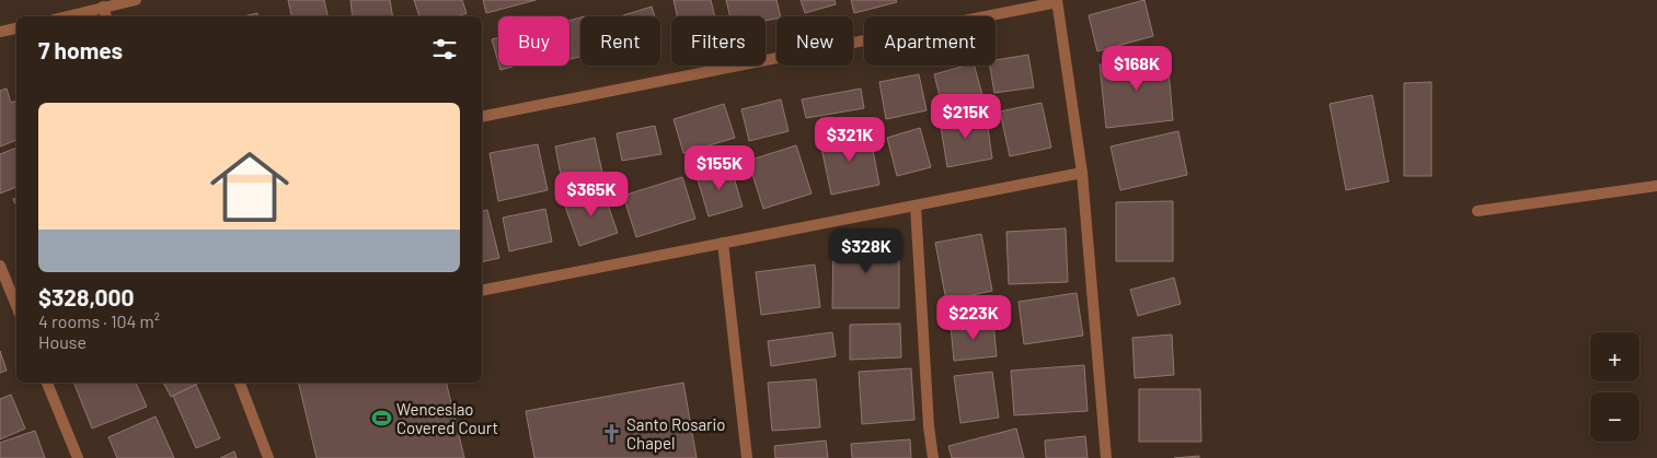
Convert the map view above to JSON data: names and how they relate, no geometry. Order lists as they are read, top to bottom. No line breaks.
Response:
{"places":{"sports":["Wenceslao Covered Court"],"church":["Santo Rosario Chapel"]},"page":{"chip":["Buy","Rent","Filters","New","Apartment"],"heading":"7 homes","price":["$168K","$215K","$321K","$155K","$365K","$328K","$223K"],"list":[{"name":"$328,000","note":"4 rooms · 104 m² · House"}],"map_buttons":["+","−"]}}
